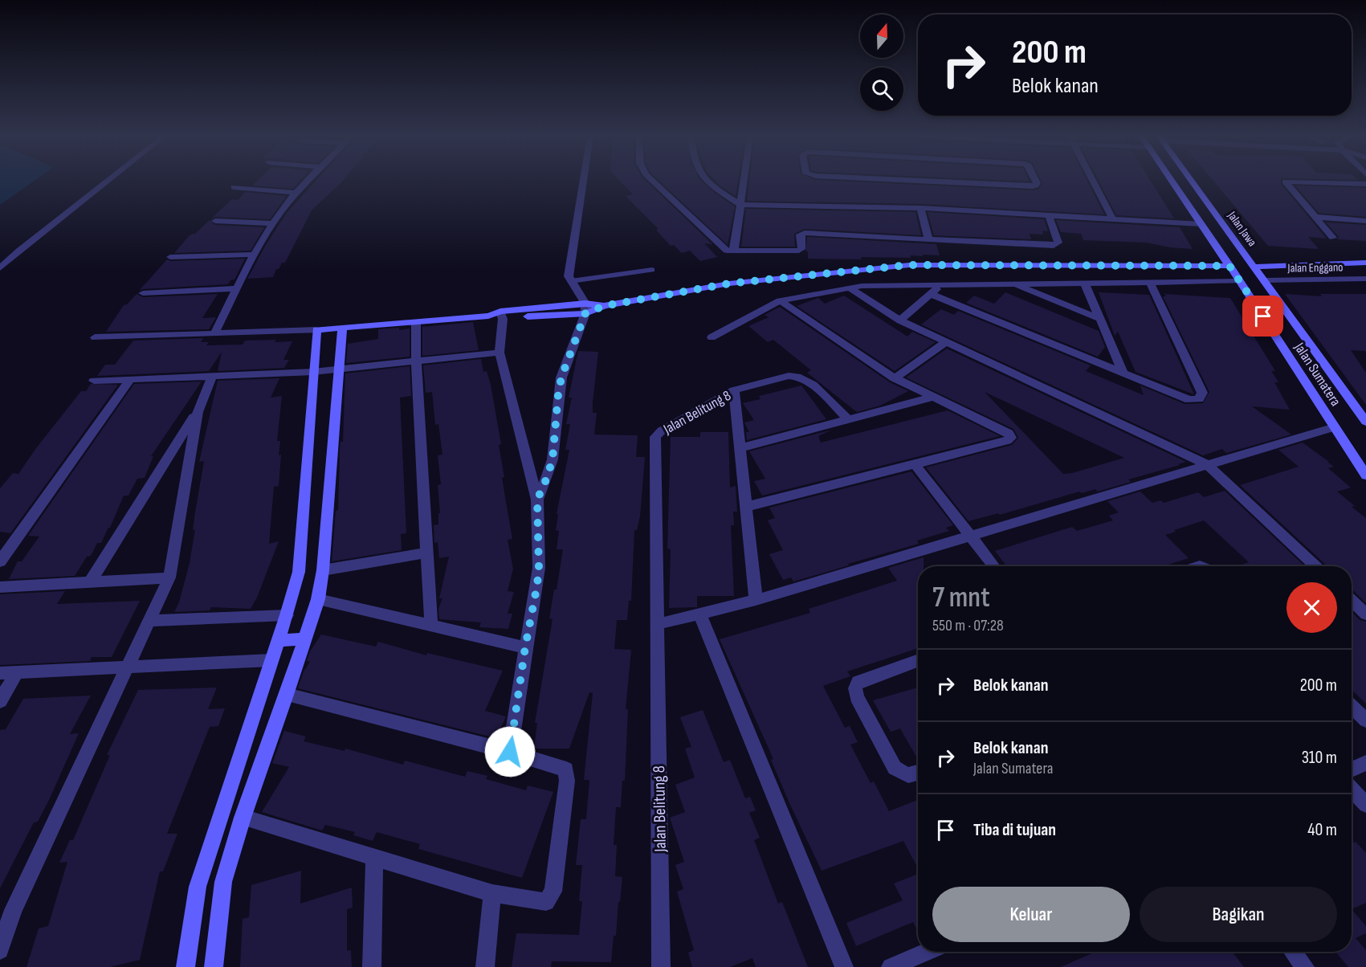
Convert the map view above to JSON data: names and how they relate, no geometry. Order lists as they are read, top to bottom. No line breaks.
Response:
{"streets":{"street":["Jalan Jawa","Jalan Enggano","Jalan Sumatera","Jalan Belitung 8"]},"crossings":[["Jalan Jawa","Jalan Sumatera"],["Jalan Enggano","Jalan Sumatera"]],"north":"top","page":{"turn":["200 m","Belok kanan"],"heading":["7 mnt","550 m · 07:28"],"list":[{"name":"Belok kanan","value":"200 m"},{"name":"Belok kanan","note":"Jalan Sumatera","value":"310 m"},{"name":"Tiba di tujuan","value":"40 m"}],"buttons":["Keluar","Bagikan"]}}
